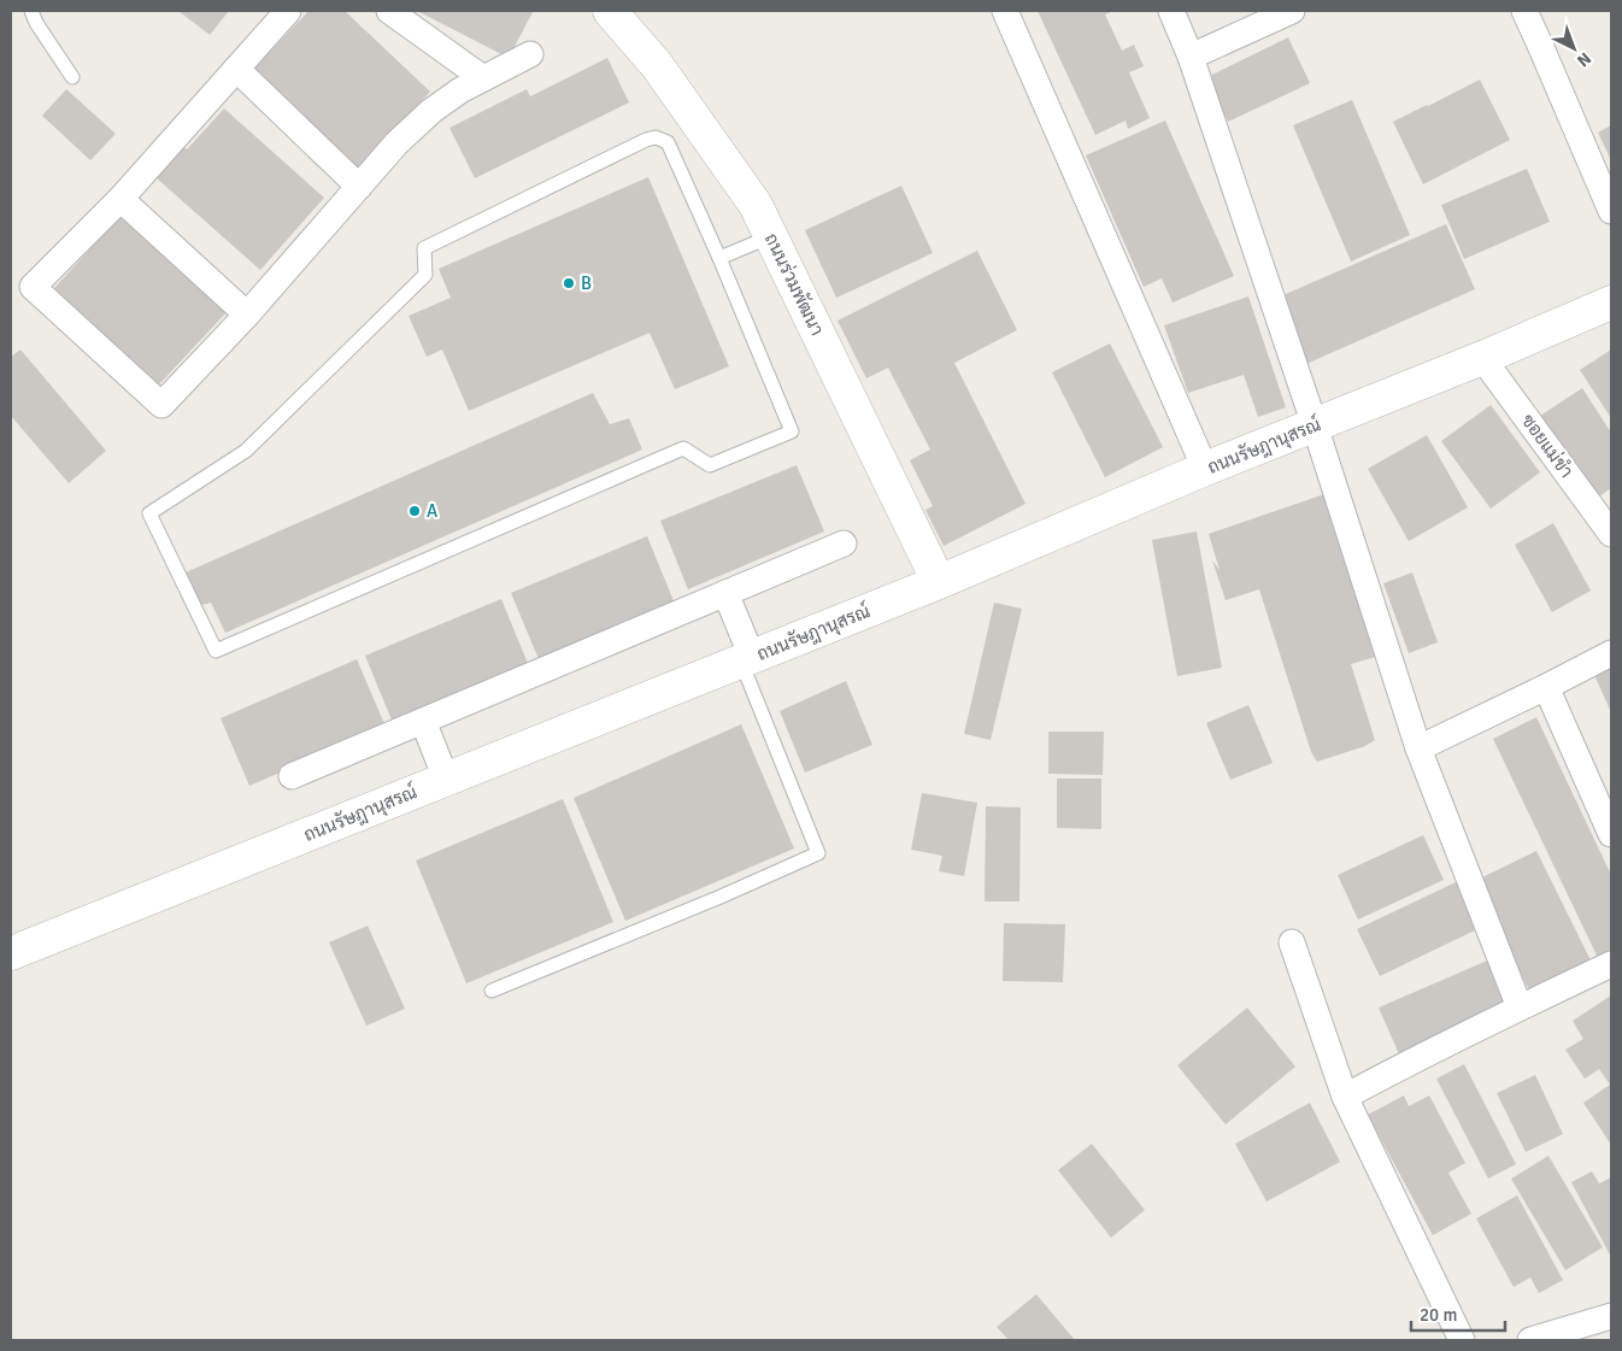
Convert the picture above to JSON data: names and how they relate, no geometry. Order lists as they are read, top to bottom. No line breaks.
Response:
{"streets":{"street":["ถนนร่วมพัฒนา","ถนนรัษฎานุสรณ์","ซอยแม่ขำ"]},"crossings":[["ถนนร่วมพัฒนา","ถนนรัษฎานุสรณ์"],["ถนนรัษฎานุสรณ์","ซอยแม่ขำ"]],"places":["B","A"],"scale_bar":"20 m","north":"bottom right"}
